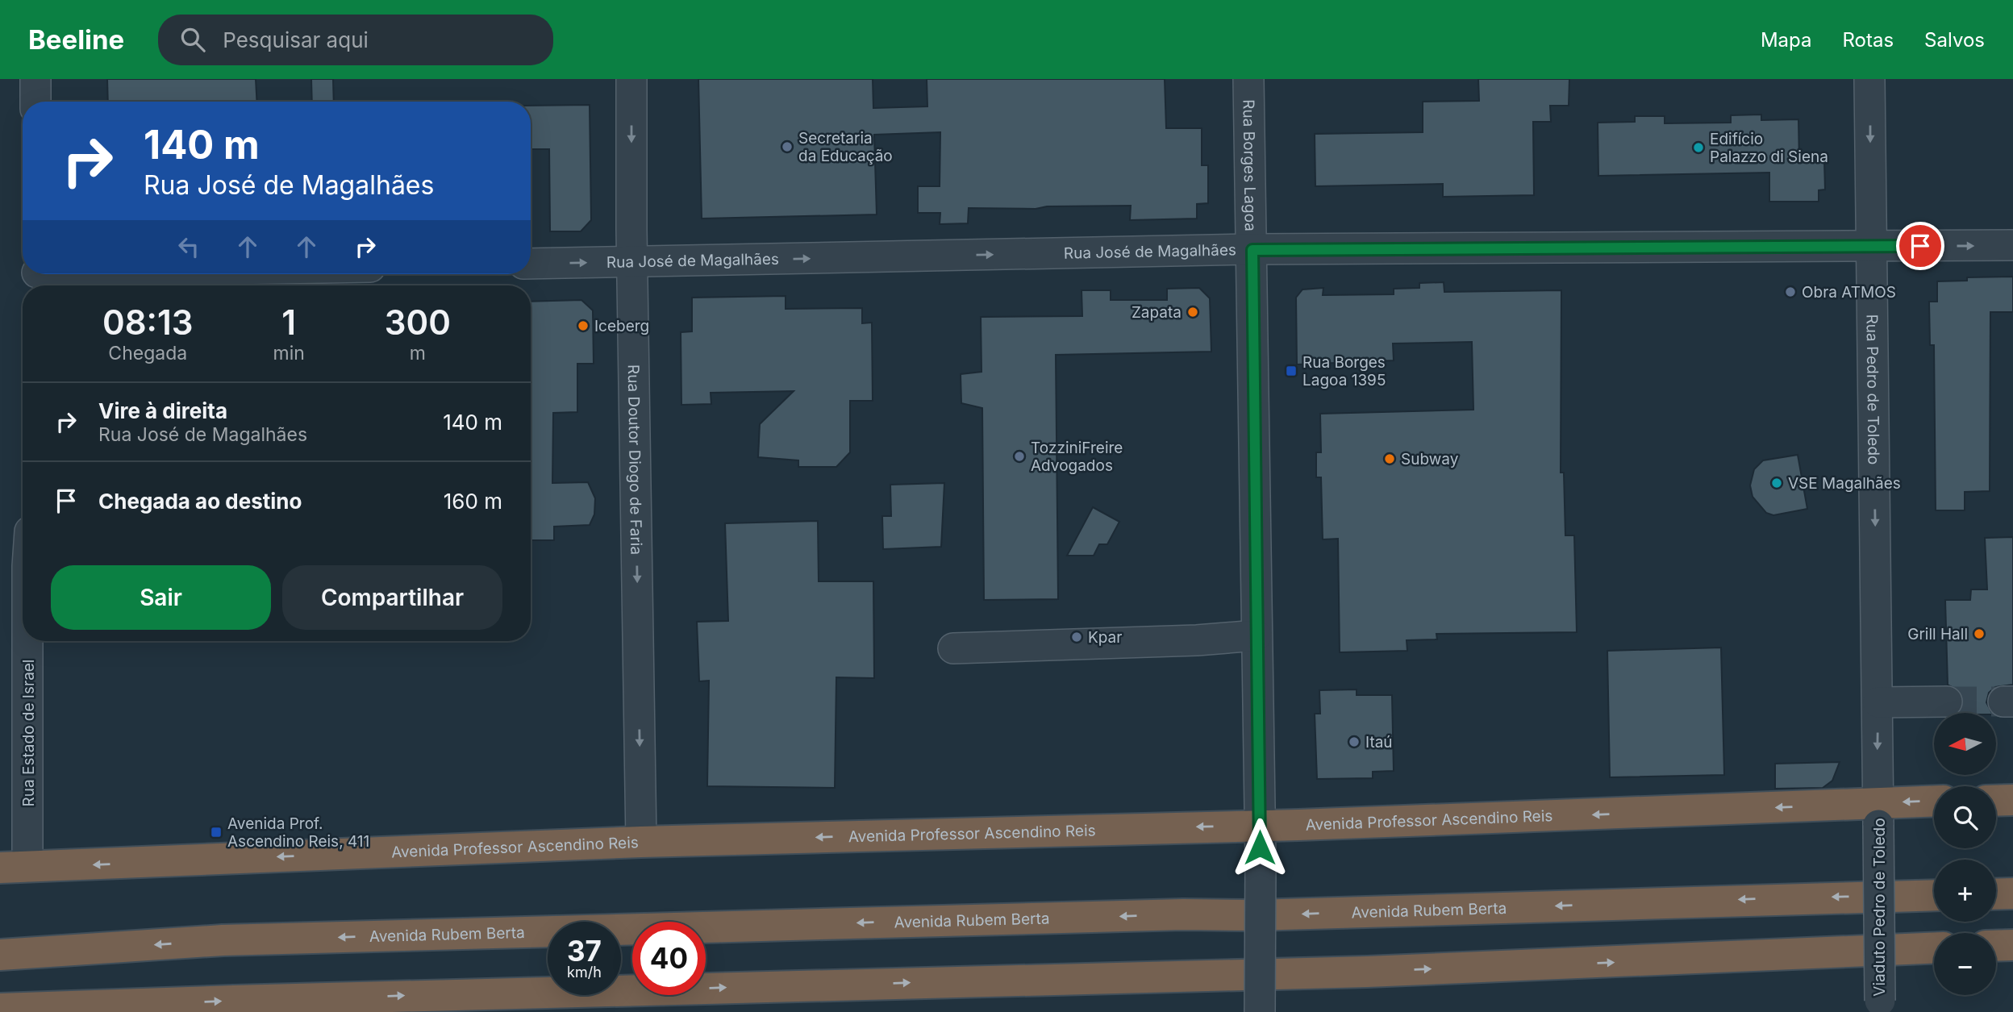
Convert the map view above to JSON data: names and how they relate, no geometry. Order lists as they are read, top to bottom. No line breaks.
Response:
{"streets":{"highway":["Avenida Professor Ascendino Reis","Avenida Rubem Berta"],"street":["Rua Borges Lagoa","Rua José de Magalhães","Rua Pedro de Toledo","Rua Doutor Diogo de Faria","Rua Estado de Israel","Viaduto Pedro de Toledo"]},"crossings":[["Rua Borges Lagoa","Rua José de Magalhães"],["Rua Borges Lagoa","Avenida Professor Ascendino Reis"],["Rua José de Magalhães","Rua Pedro de Toledo"],["Rua José de Magalhães","Rua Doutor Diogo de Faria"],["Rua Pedro de Toledo","Avenida Professor Ascendino Reis"],["Rua Pedro de Toledo","Viaduto Pedro de Toledo"],["Rua Doutor Diogo de Faria","Avenida Professor Ascendino Reis"],["Rua Estado de Israel","Avenida Professor Ascendino Reis"],["Avenida Professor Ascendino Reis","Viaduto Pedro de Toledo"]],"one_way":["Rua José de Magalhães","Rua Pedro de Toledo","Rua Doutor Diogo de Faria"],"places":{"other":["Secretaria da Educação","Edifício Palazzo di Siena","Obra ATMOS","Zapata","Iceberg","TozziniFreire Advogados","Subway","VSE Magalhães","Grill Hall","Kpar","Itaú"],"transit":["Rua Borges Lagoa 1395","Avenida Prof. Ascendino Reis, 411"]},"north":"left","page":{"header":"Beeline","search":"Pesquisar aqui","nav":["Mapa","Rotas","Salvos"],"turn":["140 m","Rua José de Magalhães"],"eta":["08:13","Chegada","1","min","300","m"],"list":[{"name":"Vire à direita","note":"Rua José de Magalhães","value":"140 m"},{"name":"Chegada ao destino","value":"160 m"}],"buttons":["Sair","Compartilhar"],"map_buttons":["+","−"],"speed":"37 km/h","limit":"40"}}
